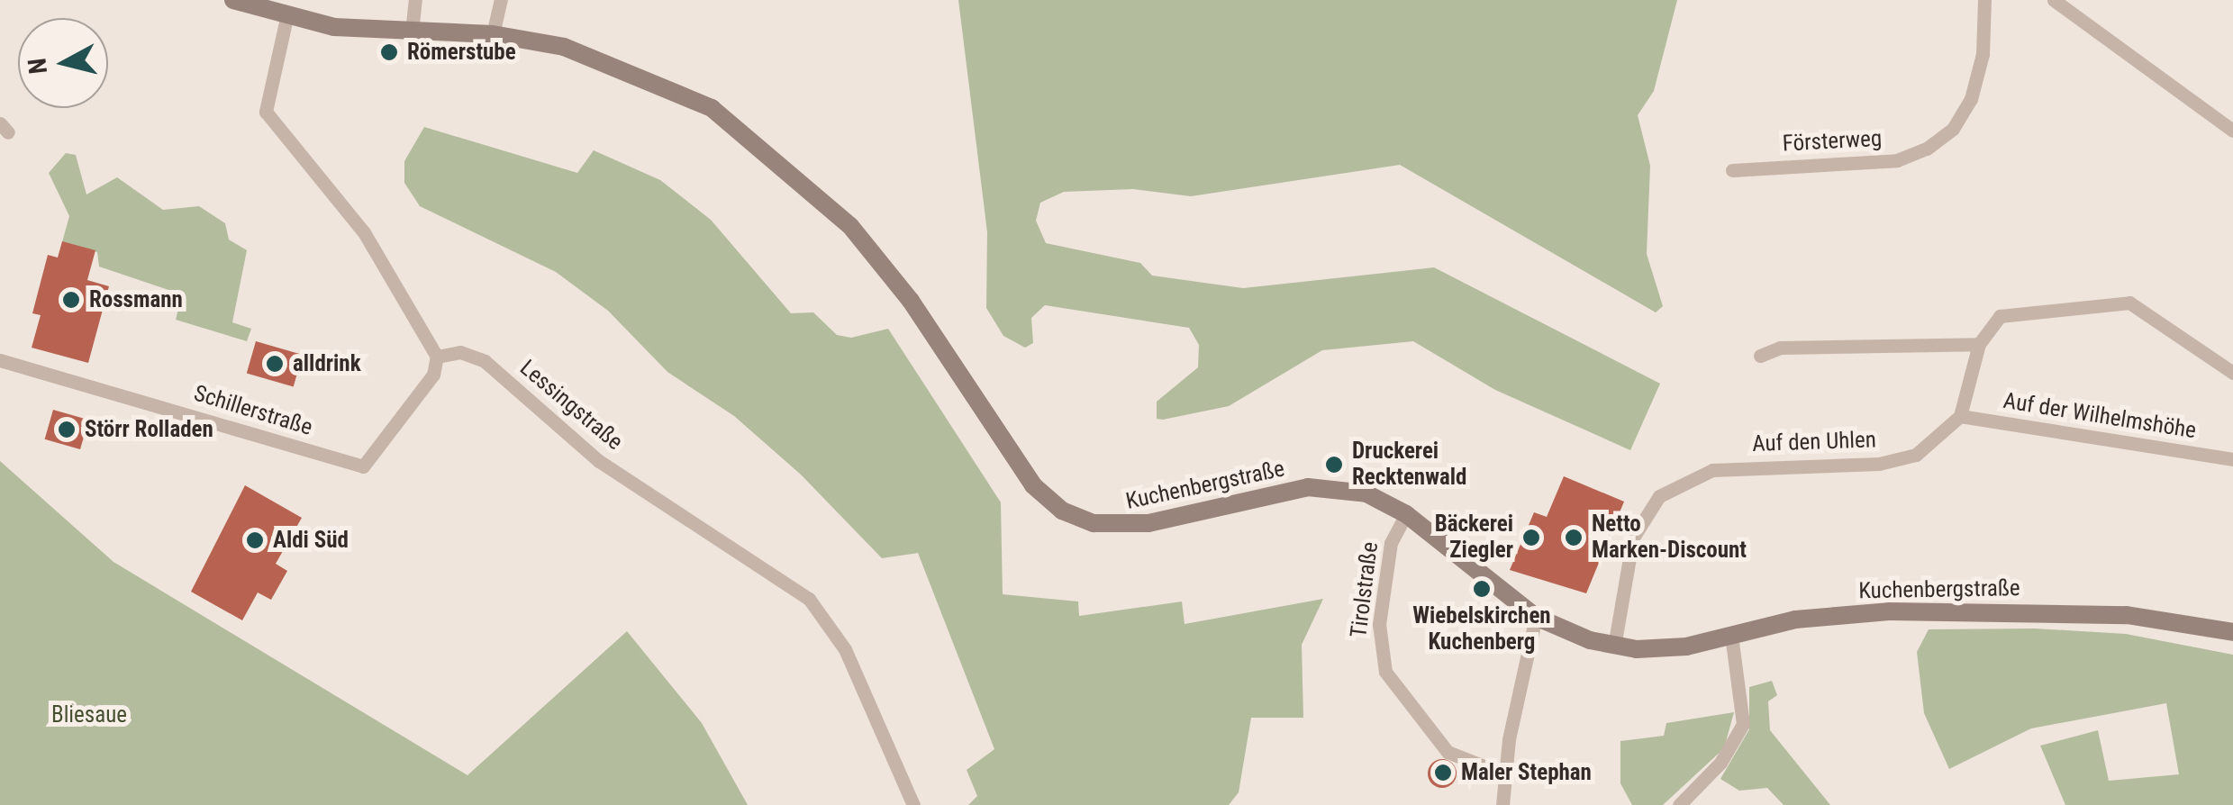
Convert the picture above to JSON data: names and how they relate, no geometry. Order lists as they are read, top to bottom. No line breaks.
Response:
{"streets":{"main road":["Kuchenbergstraße"],"street":["Försterweg","Lessingstraße","Schillerstraße","Auf der Wilhelmshöhe","Auf den Uhlen","Tirolstraße"]},"crossings":[["Lessingstraße","Schillerstraße"],["Auf der Wilhelmshöhe","Auf den Uhlen"],["Auf den Uhlen","Kuchenbergstraße"],["Kuchenbergstraße","Tirolstraße"]],"parks":["Bliesaue"],"places":["Römerstube","Rossmann","alldrink","Störr Rolladen","Druckerei Recktenwald","Bäckerei Ziegler","Netto Marken-Discount","Aldi Süd","Wiebelskirchen Kuchenberg","Maler Stephan"],"north":"left"}
